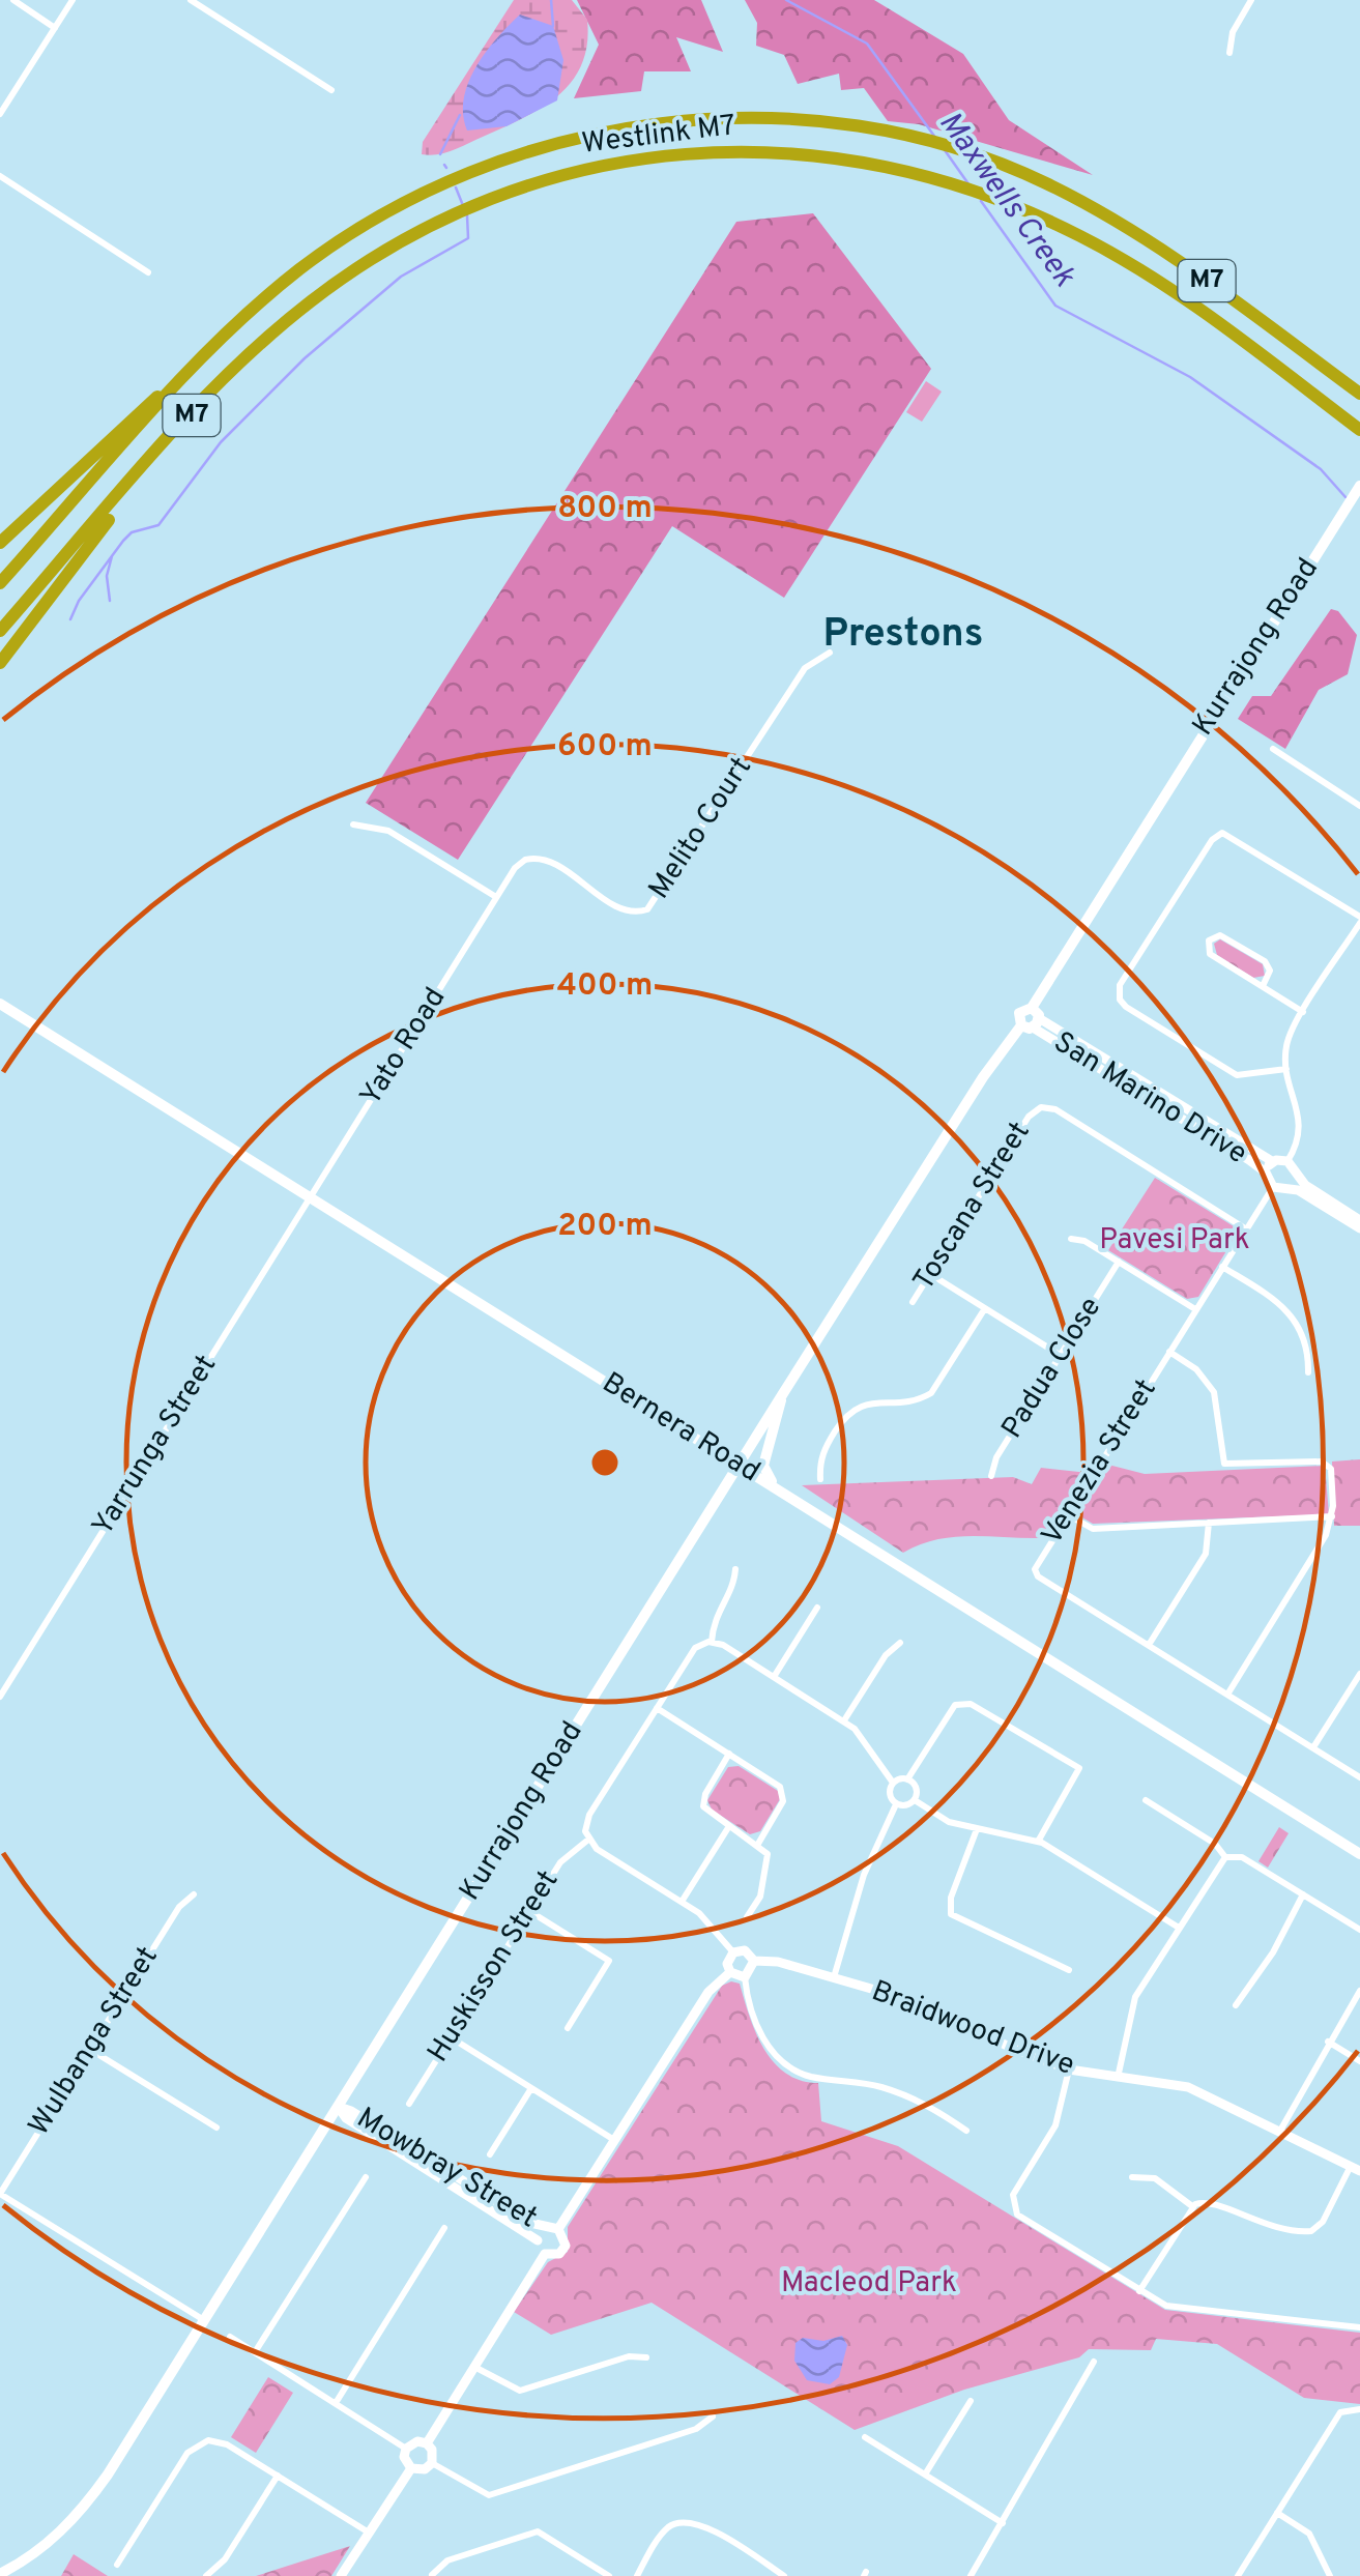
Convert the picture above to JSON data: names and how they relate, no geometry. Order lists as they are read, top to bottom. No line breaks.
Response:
{"streets":{"highway":["Westlink M7","M7"],"main road":["Kurrajong Road","Bernera Road"],"street":["Melito Court","Yato Road","San Marino Drive","Toscana Street","Padua Close","Yarrunga Street","Venezia Street","Huskisson Street","Braidwood Drive","Wulbanga Street","Mowbray Street"]},"crossings":[["Kurrajong Road","San Marino Drive"],["Kurrajong Road","Bernera Road"],["Kurrajong Road","Mowbray Street"],["Melito Court","Yato Road"],["Yato Road","Bernera Road"],["Yato Road","Yarrunga Street"],["San Marino Drive","Venezia Street"],["Toscana Street","Venezia Street"],["Bernera Road","Yarrunga Street"]],"districts":["Prestons"],"water":["Maxwells Creek"],"parks":["Pavesi Park","Macleod Park"],"rings":["800 m","600 m","400 m","200 m"]}
